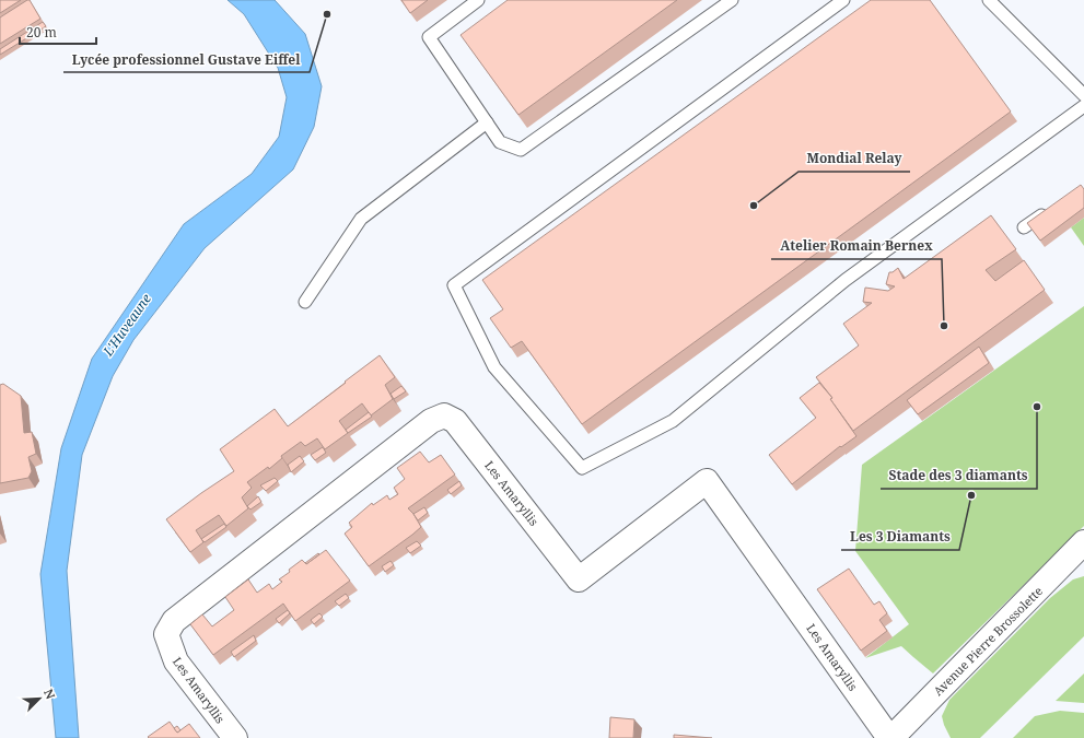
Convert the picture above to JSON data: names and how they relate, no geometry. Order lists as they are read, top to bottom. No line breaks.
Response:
{"streets":{"street":["Les Amaryllis","Avenue Pierre Brossolette"]},"crossings":[["Les Amaryllis","Avenue Pierre Brossolette"]],"water":["L'Huveaune"],"places":["Lycée professionnel Gustave Eiffel","Mondial Relay","Atelier Romain Bernex","Stade des 3 diamants","Les 3 Diamants"],"scale_bar":"20 m","north":"top right"}
